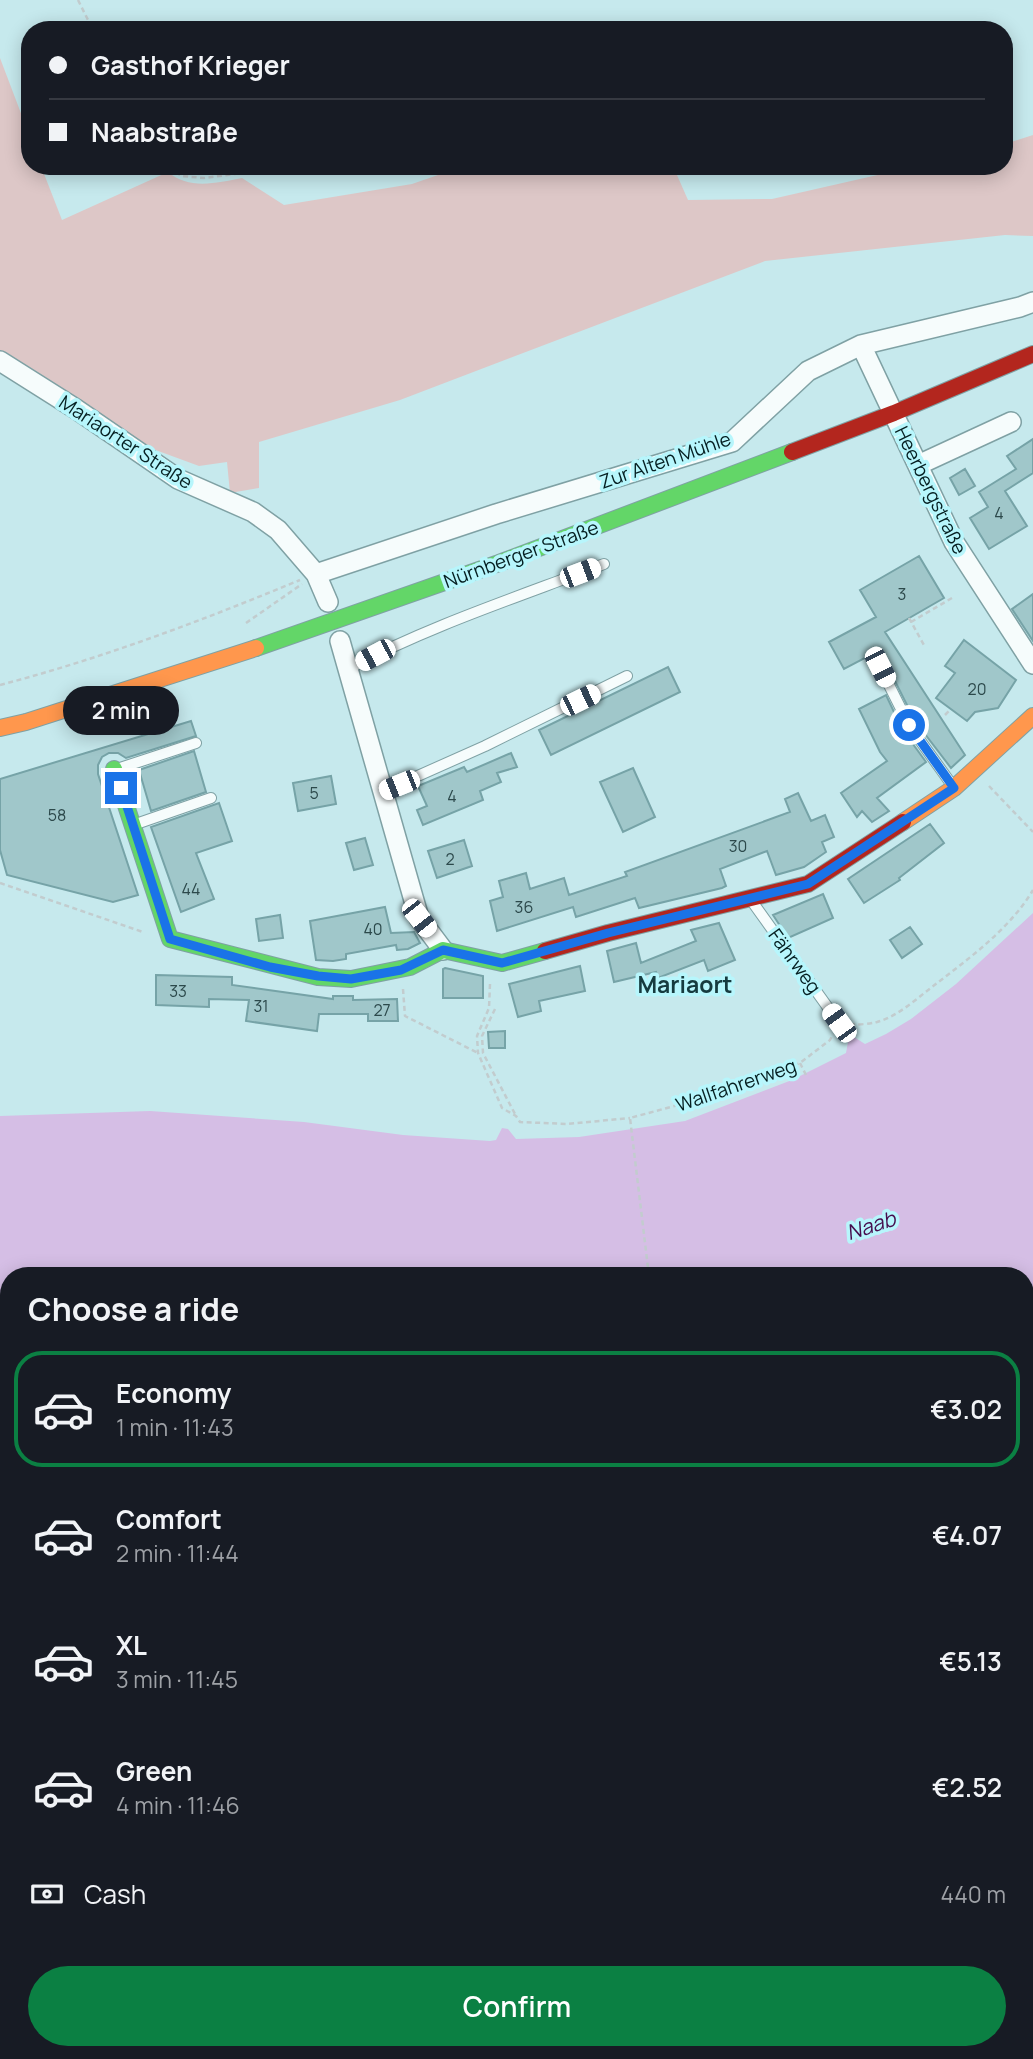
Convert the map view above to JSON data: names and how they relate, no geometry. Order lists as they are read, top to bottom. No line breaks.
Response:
{"streets":{"street":["Mariaorter Straße","Zur Alten Mühle","Heerbergstraße","Nürnberger Straße"],"lane":["Fährweg"],"path":["Wallfahrerweg"]},"crossings":[["Mariaorter Straße","Zur Alten Mühle"],["Zur Alten Mühle","Heerbergstraße"],["Heerbergstraße","Nürnberger Straße"],["Fährweg","Wallfahrerweg"]],"districts":["Mariaort"],"water":["Naab"],"house_numbers":["4","3","20","5","4","58","30","2","44","36","40","33","31","27"],"page":{"banner":["Gasthof Krieger","Naabstraße"],"bubble":"2 min","heading":"Choose a ride","list":[{"name":"Economy","note":"1 min · 11:43","value":"€3.02"},{"name":"Comfort","note":"2 min · 11:44","value":"€4.07"},{"name":"XL","note":"3 min · 11:45","value":"€5.13"},{"name":"Green","note":"4 min · 11:46","value":"€2.52"}],"pay":["Cash","440 m"],"buttons":"Confirm"}}
